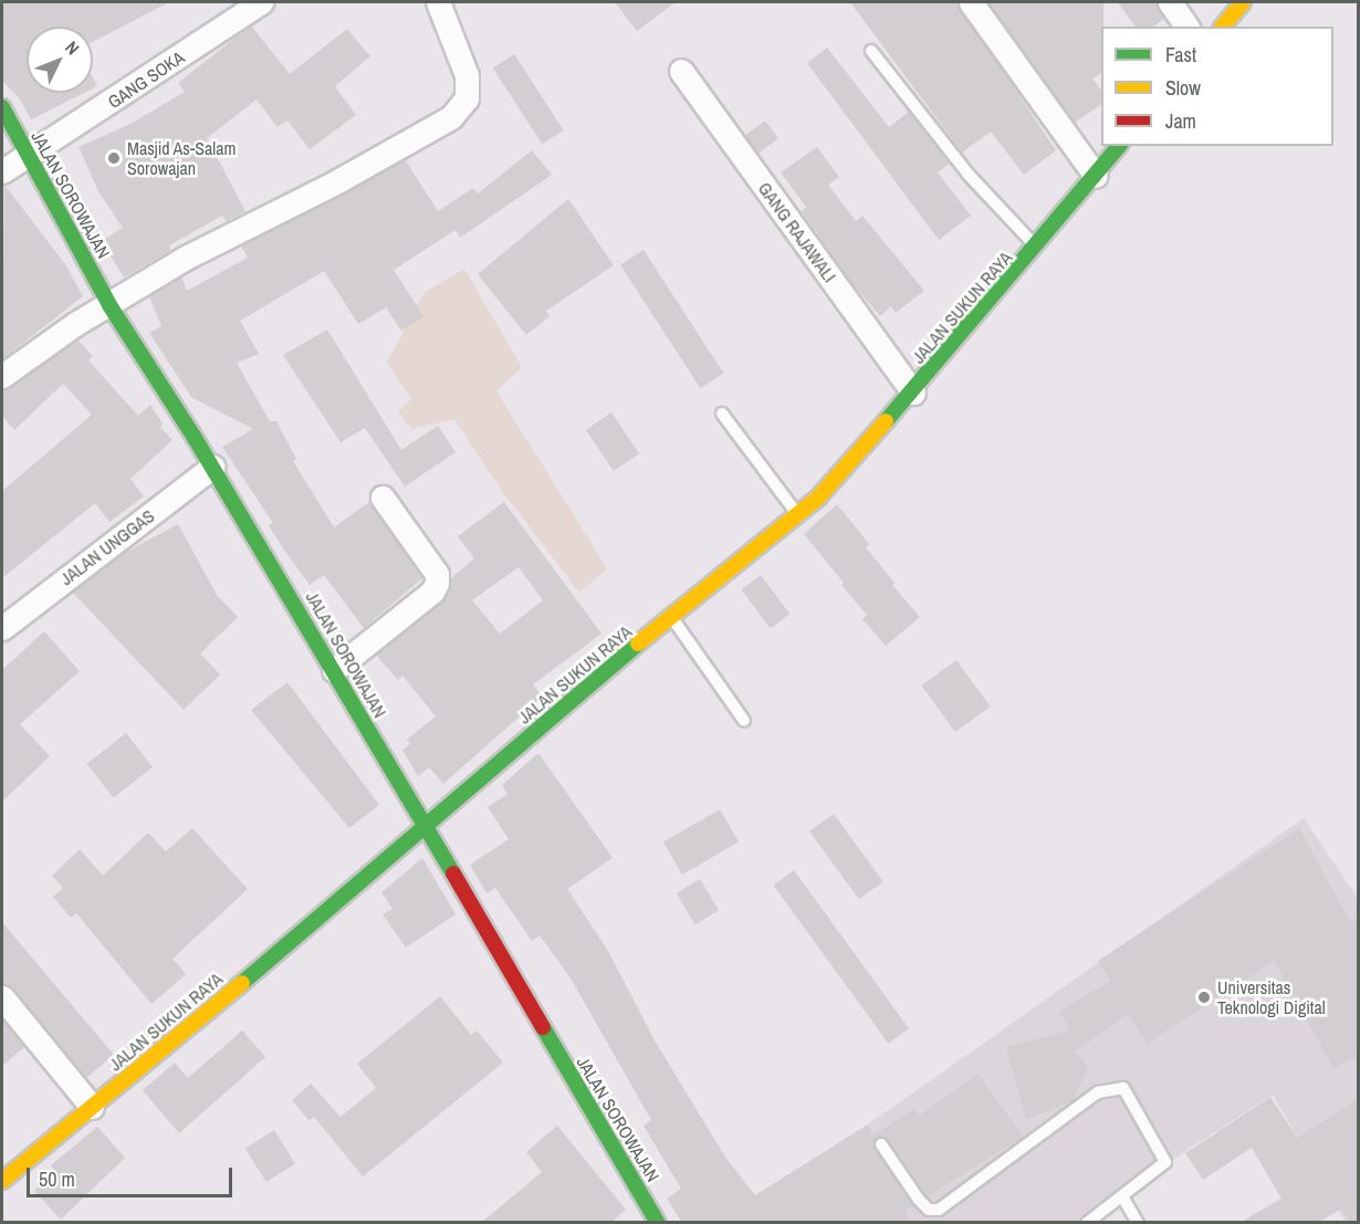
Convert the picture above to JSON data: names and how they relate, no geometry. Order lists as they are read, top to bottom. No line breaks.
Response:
{"streets":{"street":["GANG SOKA","JALAN SOROWAJAN","GANG RAJAWALI","JALAN SUKUN RAYA","JALAN UNGGAS"]},"crossings":[["GANG SOKA","JALAN SOROWAJAN"],["JALAN SOROWAJAN","JALAN SUKUN RAYA"],["JALAN SOROWAJAN","JALAN UNGGAS"],["GANG RAJAWALI","JALAN SUKUN RAYA"]],"places":["Masjid As-Salam Sorowajan","Universitas Teknologi Digital"],"legend":["Fast","Slow","Jam"],"scale_bar":"50 m","north":"top right"}
